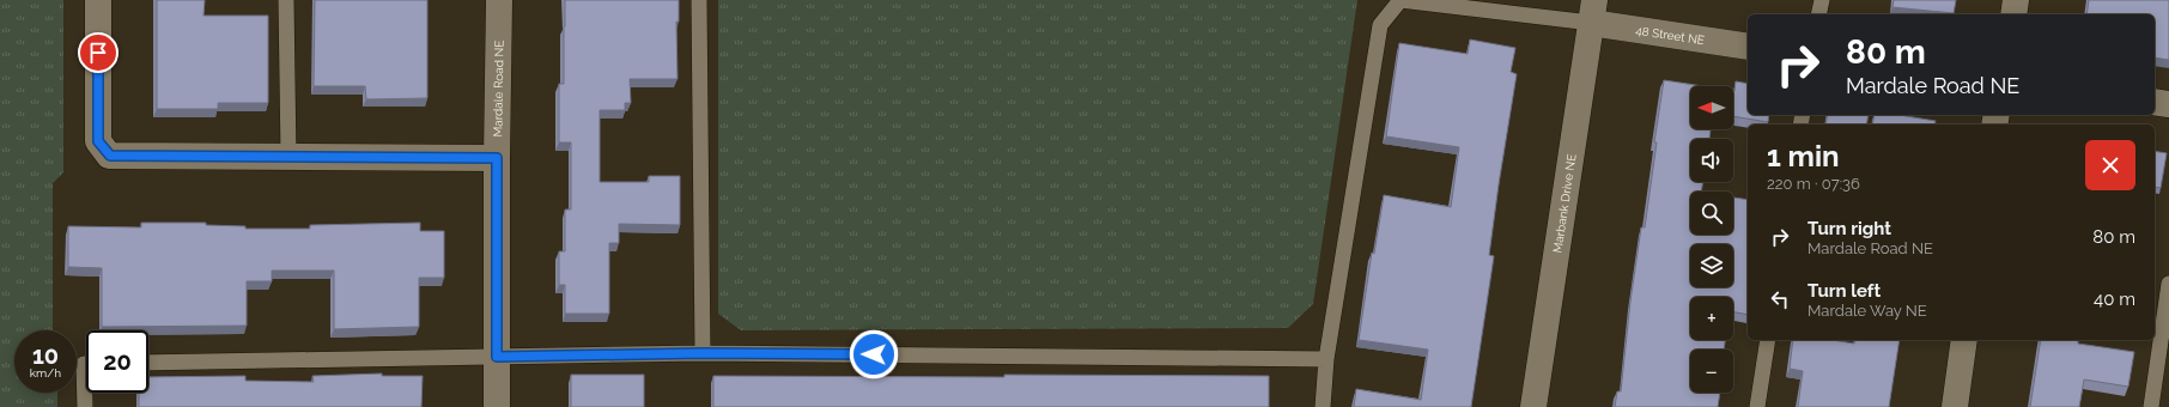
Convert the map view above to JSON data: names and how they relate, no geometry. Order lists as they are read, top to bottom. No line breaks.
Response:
{"streets":{"street":["48 Street NE","Mardale Road NE","Marbank Drive NE"]},"crossings":[["48 Street NE","Marbank Drive NE"]],"north":"left","page":{"turn":["80 m","Mardale Road NE"],"map_buttons":["+","−"],"heading":["1 min","220 m · 07:36"],"list":[{"name":"Turn right","note":"Mardale Road NE","value":"80 m"},{"name":"Turn left","note":"Mardale Way NE","value":"40 m"}],"speed":"10 km/h","limit":"20"}}
